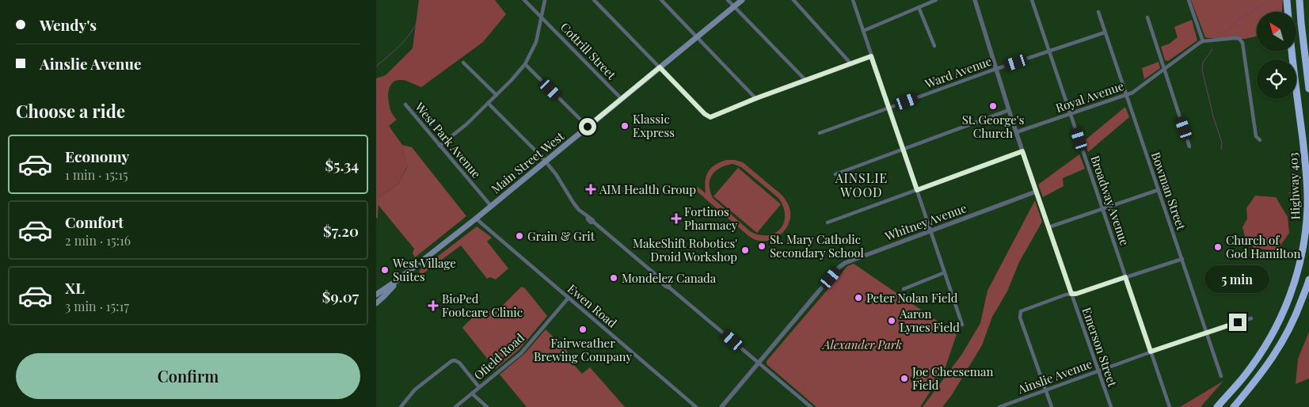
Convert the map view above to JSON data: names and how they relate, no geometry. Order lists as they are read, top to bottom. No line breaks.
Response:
{"streets":{"highway":["Highway 403"],"main road":["Main Street West"],"street":["Cottrill Street","Ward Avenue","Royal Avenue","West Park Avenue","Bowman Street","Broadway Avenue","Whitney Avenue","Ewen Road","Emerson Street","Ofield Road","Ainslie Avenue"]},"crossings":[["Cottrill Street","Main Street West"],["Ward Avenue","Bowman Street"],["Ward Avenue","Broadway Avenue"],["Ward Avenue","Emerson Street"],["Royal Avenue","Bowman Street"],["Royal Avenue","Broadway Avenue"],["Royal Avenue","Emerson Street"],["West Park Avenue","Main Street West"],["Main Street West","Ewen Road"],["Bowman Street","Ainslie Avenue"],["Broadway Avenue","Ainslie Avenue"],["Whitney Avenue","Emerson Street"],["Ewen Road","Ofield Road"],["Emerson Street","Ainslie Avenue"]],"districts":["AINSLIE WOOD"],"parks":["Alexander Park"],"places":{"other":["St. George's Church","Klassic Express","Grain & Grit","St. Mary Catholic Secondary School","Church of God Hamilton","MakeShift Robotics' Droid Workshop","West Village Suites","Mondelez Canada","Peter Nolan Field","Aaron Lynes Field","Fairweather Brewing Company","Joe Cheeseman Field"],"health":["AIM Health Group","Fortinos Pharmacy","BioPed Footcare Clinic"]},"north":"top left","page":{"banner":["Wendy's","Ainslie Avenue"],"heading":"Choose a ride","list":[{"name":"Economy","note":"1 min · 15:15","value":"$5.34"},{"name":"Comfort","note":"2 min · 15:16","value":"$7.20"},{"name":"XL","note":"3 min · 15:17","value":"$9.07"}],"bubble":"5 min","buttons":"Confirm"}}
